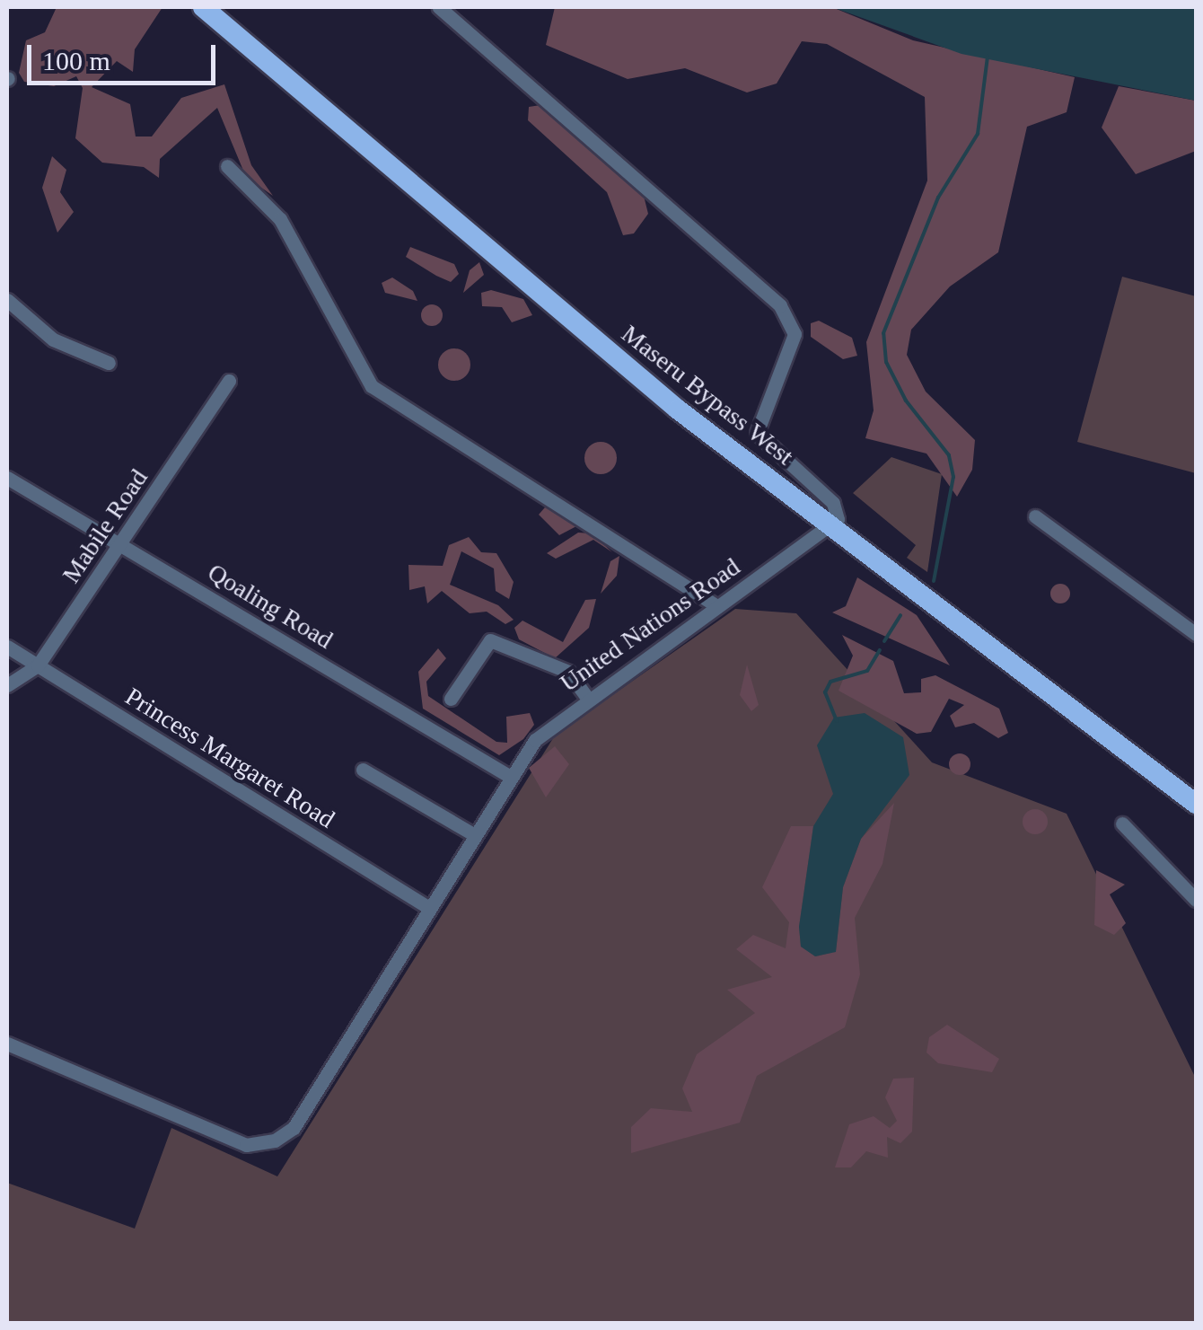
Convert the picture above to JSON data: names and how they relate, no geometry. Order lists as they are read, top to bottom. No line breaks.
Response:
{"streets":{"main road":["Maseru Bypass West"],"street":["Mabile Road","Qoaling Road","United Nations Road","Princess Margaret Road"]},"crossings":[["Maseru Bypass West","United Nations Road"],["Mabile Road","Qoaling Road"],["Mabile Road","Princess Margaret Road"],["Qoaling Road","United Nations Road"],["United Nations Road","Princess Margaret Road"]],"scale_bar":"100 m"}
